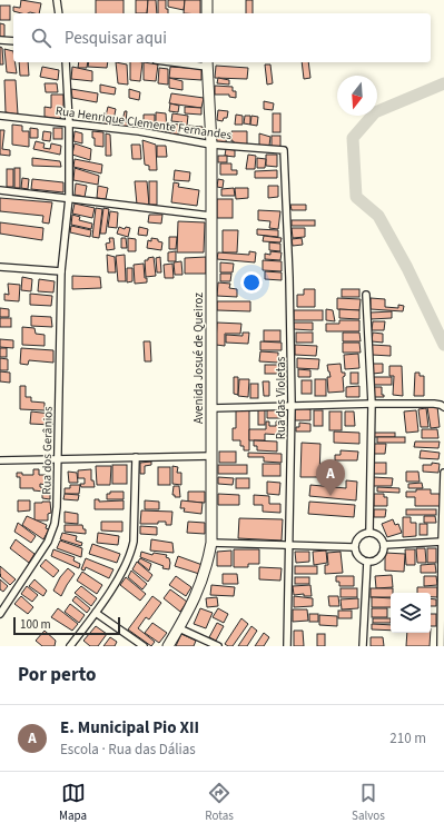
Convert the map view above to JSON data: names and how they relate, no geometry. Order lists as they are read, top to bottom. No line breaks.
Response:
{"streets":{"main road":["Avenida Josué de Queiroz"],"street":["Rua Henrique Clemente Fernandes","Rua das Violetas","Rua dos Gerânios"]},"crossings":[["Rua Henrique Clemente Fernandes","Avenida Josué de Queiroz"],["Rua Henrique Clemente Fernandes","Rua das Violetas"],["Rua Henrique Clemente Fernandes","Rua dos Gerânios"]],"scale_bar":"100 m","north":"bottom","page":{"search":"Pesquisar aqui","pins":"A","scale":"100 m","heading":"Por perto","list":[{"mark":"A","name":"E. Municipal Pio XII","note":"Escola · Rua das Dálias","value":"210 m"}],"nav":["Mapa","Rotas","Salvos"]}}
